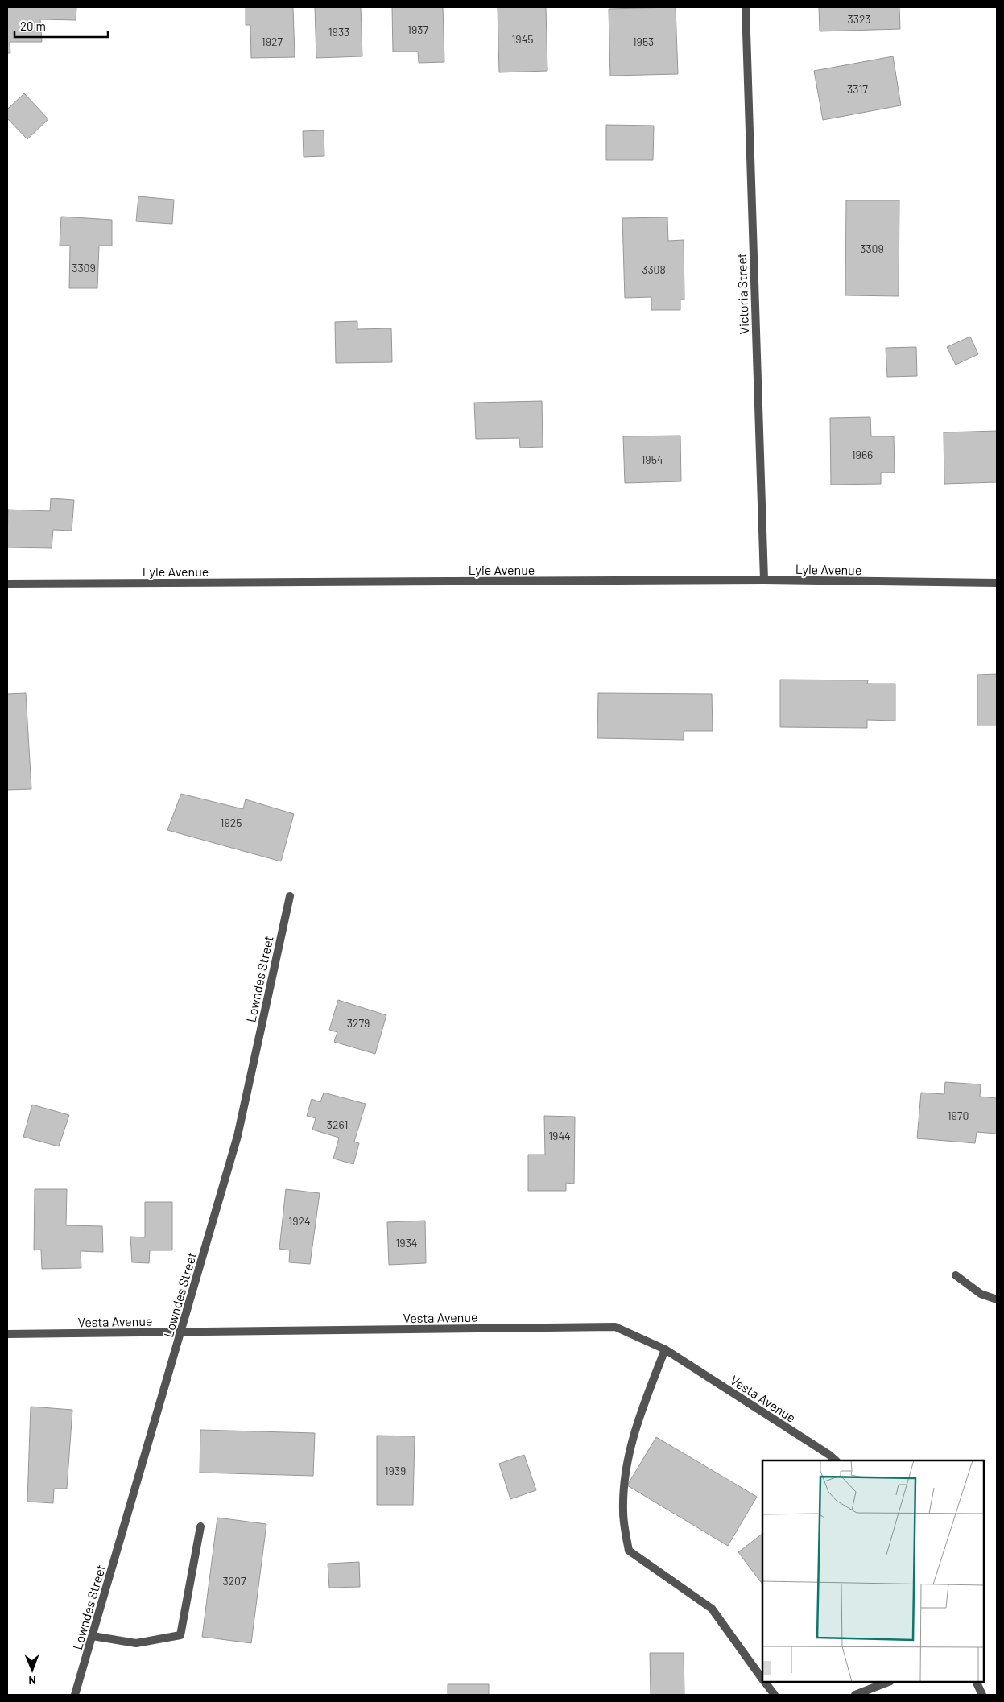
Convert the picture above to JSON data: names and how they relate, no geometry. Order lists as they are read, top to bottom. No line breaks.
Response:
{"streets":{"street":["Victoria Street","Lyle Avenue","Lowndes Street","Vesta Avenue"]},"crossings":[["Victoria Street","Lyle Avenue"],["Lowndes Street","Vesta Avenue"]],"house_numbers":["3323","1937","1933","1945","1927","1953","3317","3309","3309","3308","1966","1954","1925","3279","1970","3261","1944","1924","1934","1939","3207"],"scale_bar":"20 m","north":"bottom"}
